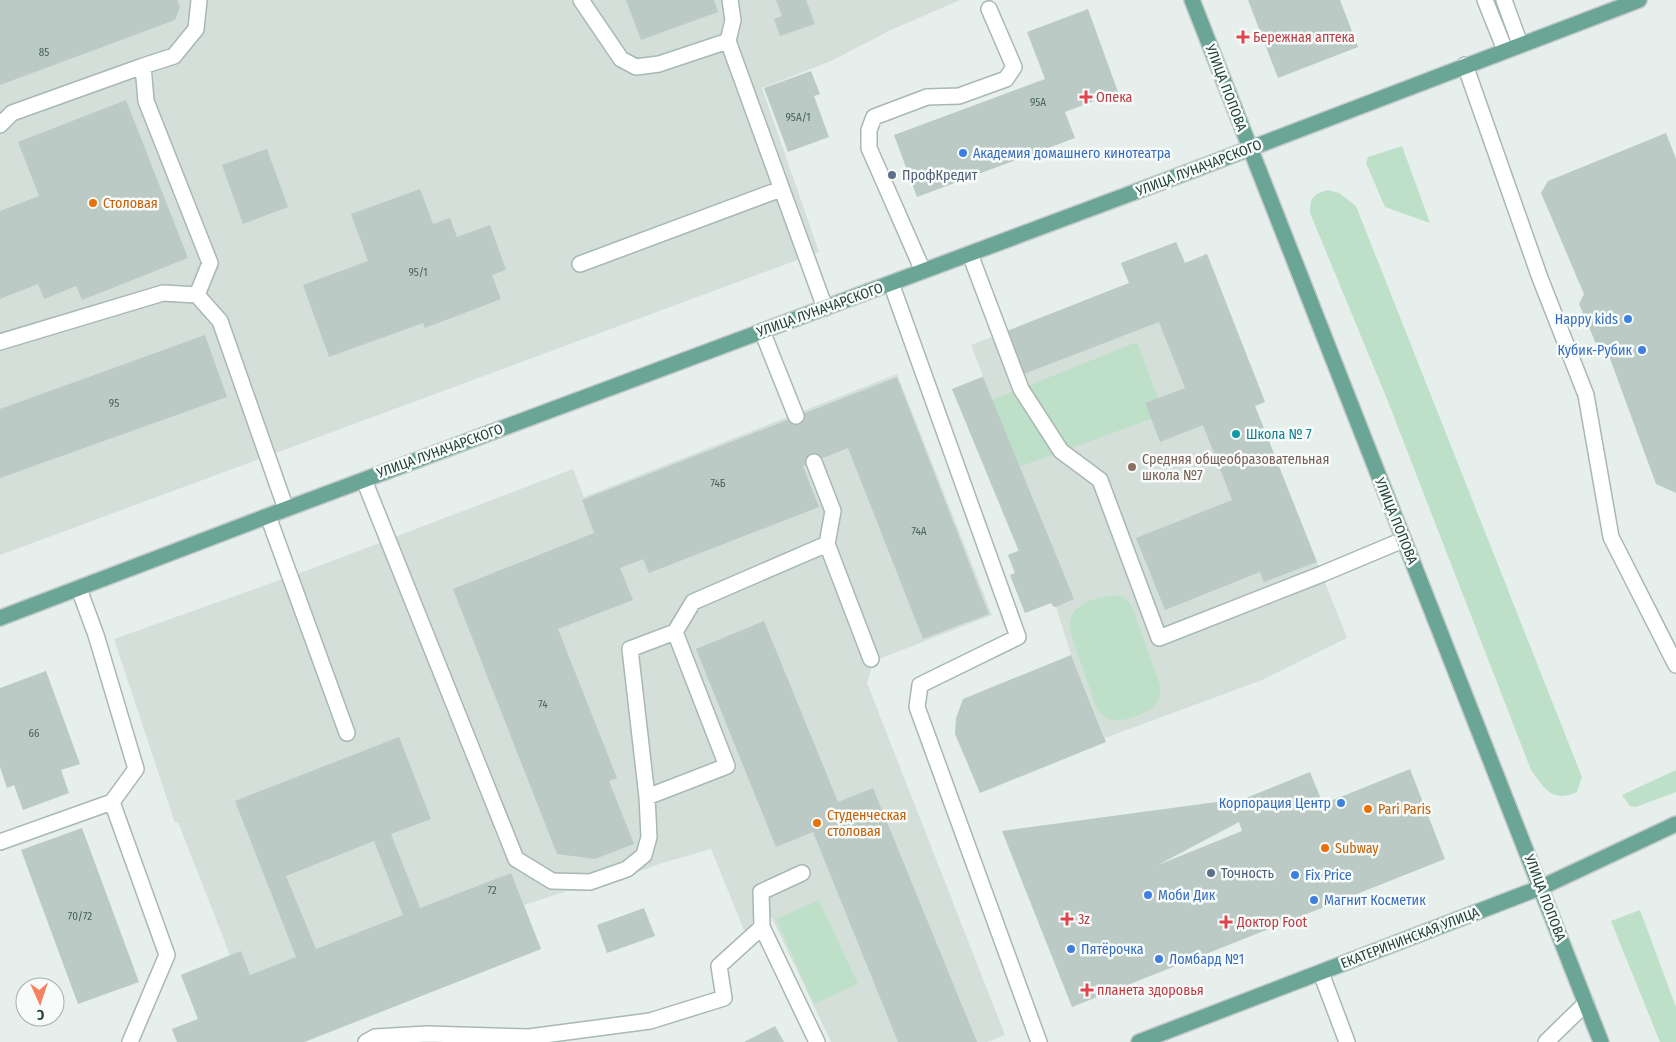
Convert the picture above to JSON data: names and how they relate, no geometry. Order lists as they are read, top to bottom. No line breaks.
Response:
{"streets":{"main road":["УЛИЦА ПОПОВА","УЛИЦА ЛУНАЧАРСКОГО","ЕКАТЕРИНИНСКАЯ УЛИЦА"]},"crossings":[["УЛИЦА ПОПОВА","УЛИЦА ЛУНАЧАРСКОГО"],["УЛИЦА ПОПОВА","ЕКАТЕРИНИНСКАЯ УЛИЦА"]],"places":{"health":["Бережная аптека","Опека","3z","Доктор Foot","планета здоровья"],"other":["Академия домашнего кинотеатра","ПрофКредит","Стoловая","Happy kids","Кубик-Рубик","Школа № 7","Средняя общеобразовательная школа №7","Корпорация Центр","Pari Paris","Студенческая столовая","Subway","Точность","Fix Price","Моби Дик","Магнит Косметик","Пятёрочка","Ломбард №1"]},"house_numbers":["85","95А","95А/1","95/1","95","74Б","74А","74","66","72","70/72"],"north":"bottom"}
